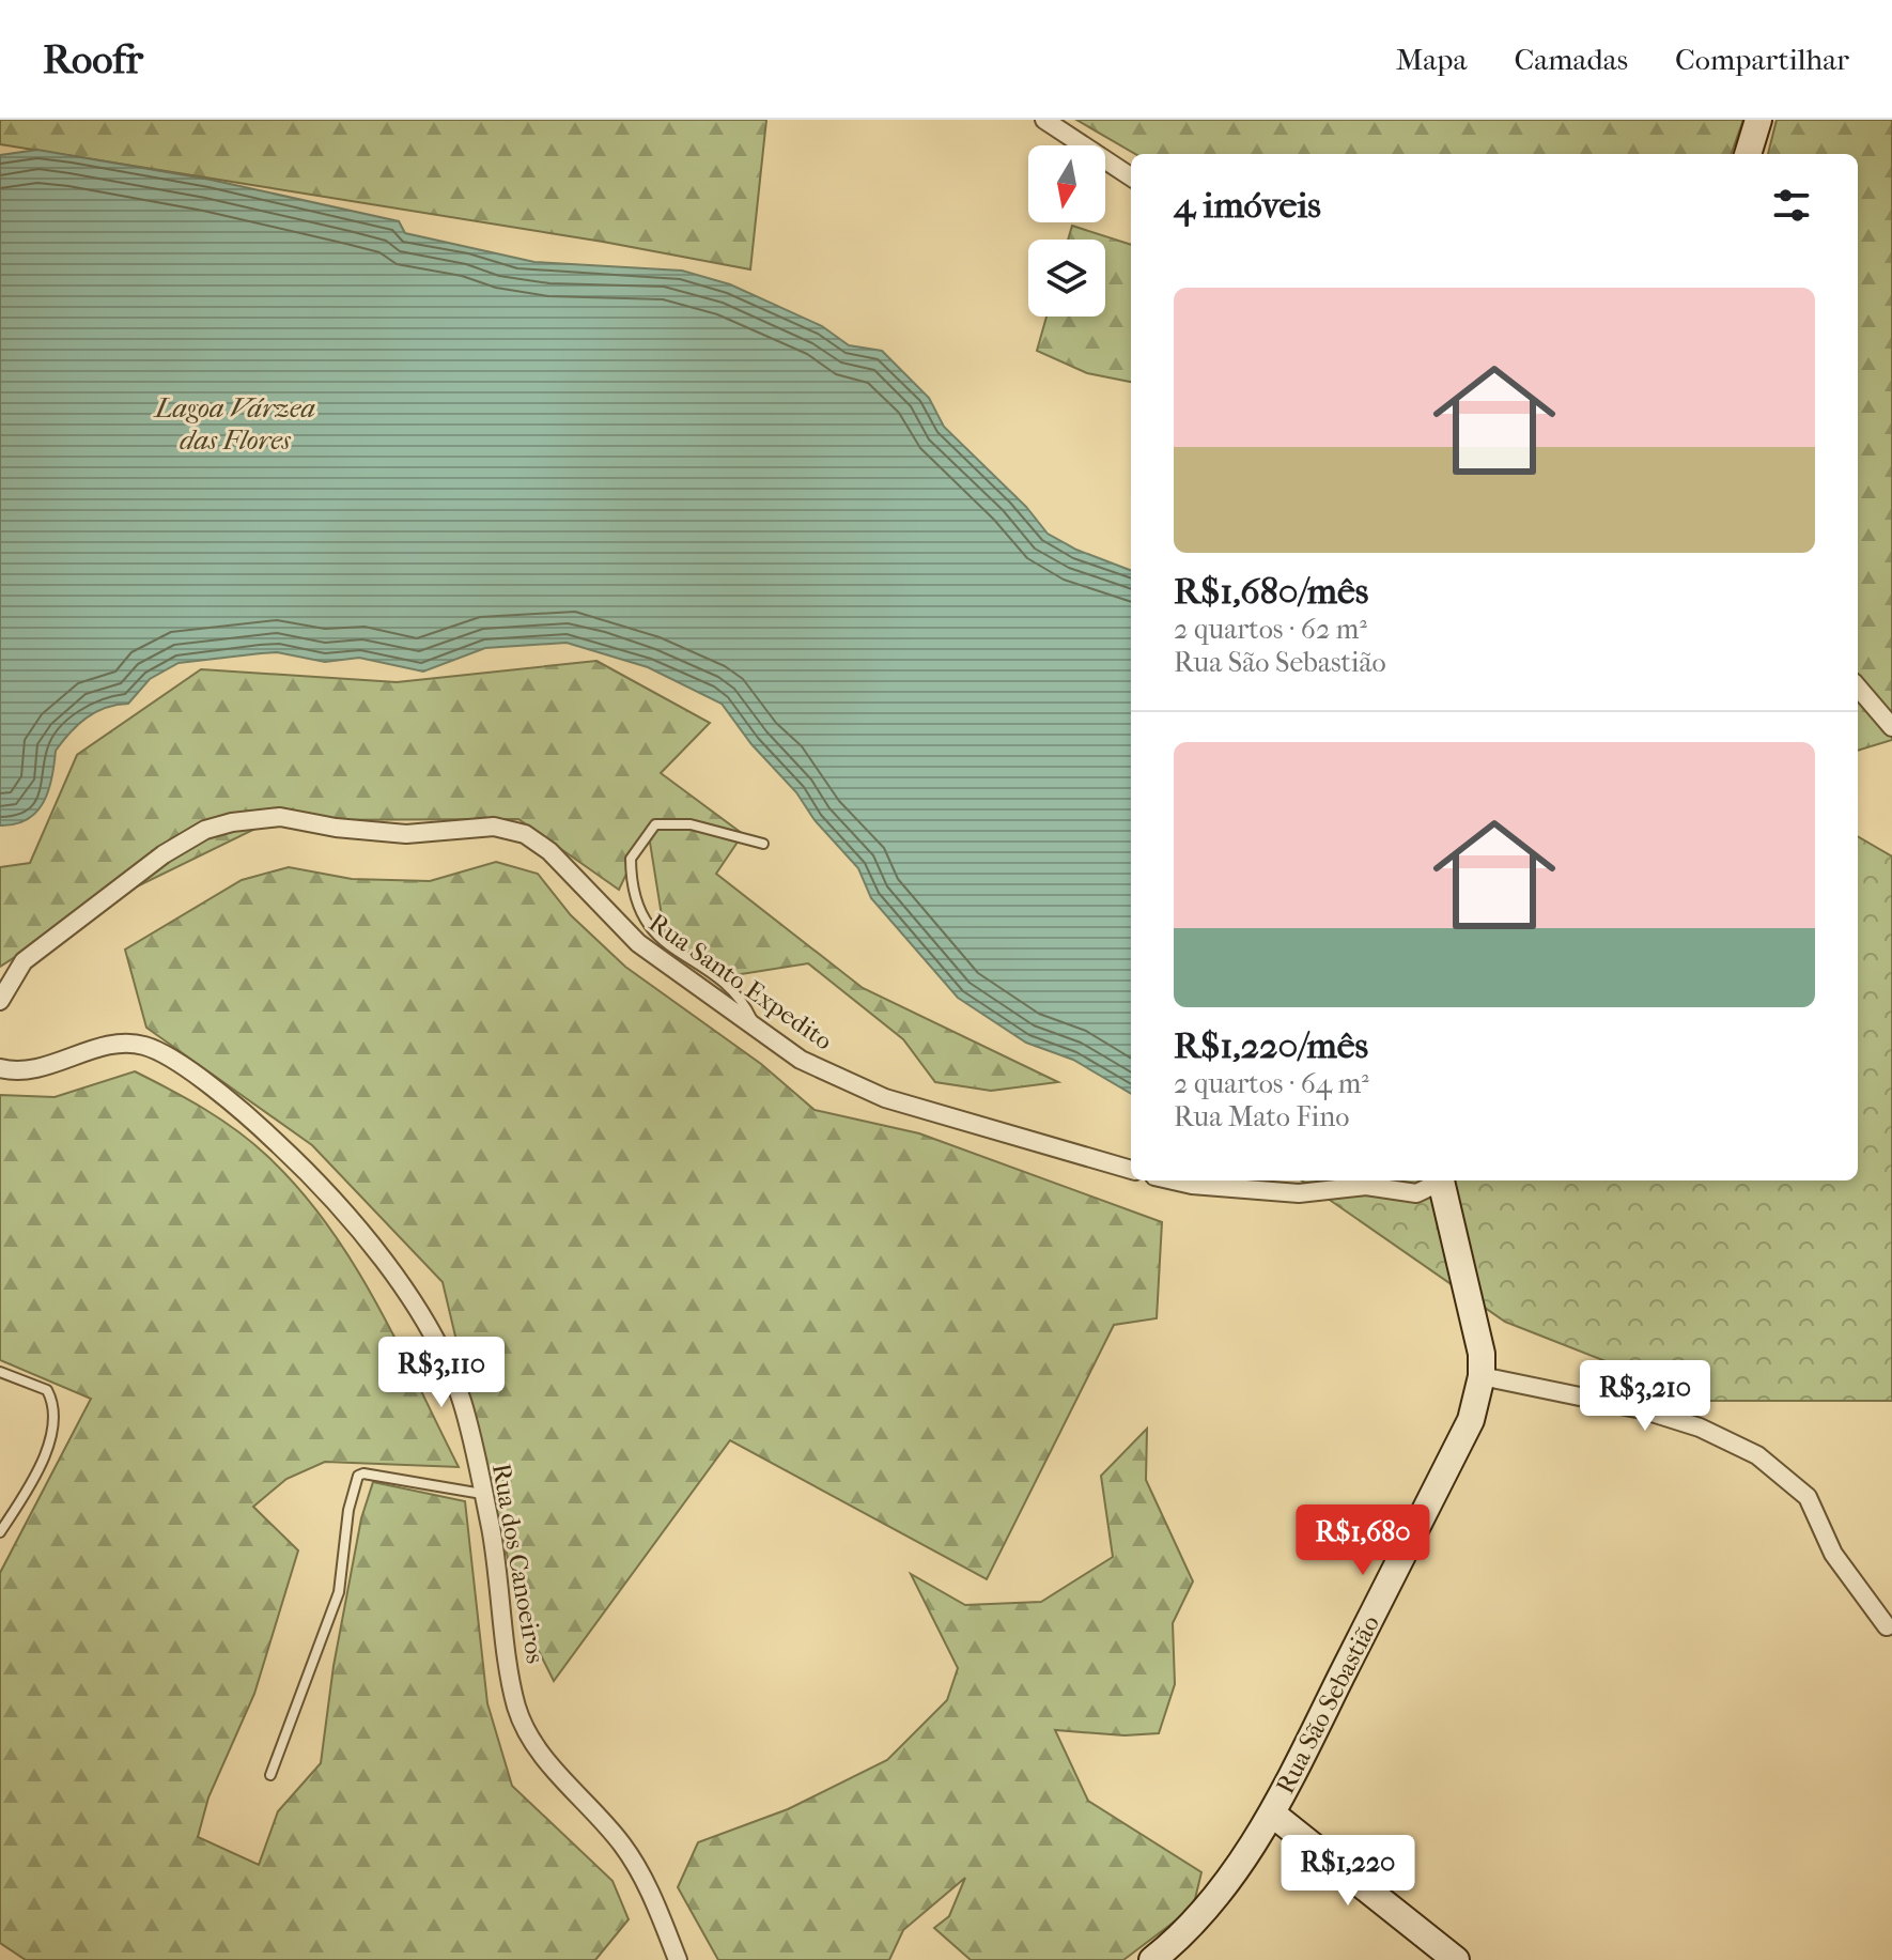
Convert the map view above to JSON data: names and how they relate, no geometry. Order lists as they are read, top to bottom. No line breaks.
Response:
{"streets":{"street":["Rua Santo Expedito","Rua dos Canoeiros","Rua São Sebastião"]},"water":["Lagoa Várzea das Flores"],"north":"bottom","page":{"header":"Roofr","nav":["Mapa","Camadas","Compartilhar"],"heading":"4 imóveis","list":[{"name":"R$1,680/mês","note":"2 quartos · 62 m² · Rua São Sebastião"},{"name":"R$1,220/mês","note":"2 quartos · 64 m² · Rua Mato Fino"}],"price":["R$3,110","R$3,210","R$1,680","R$1,220"]}}
